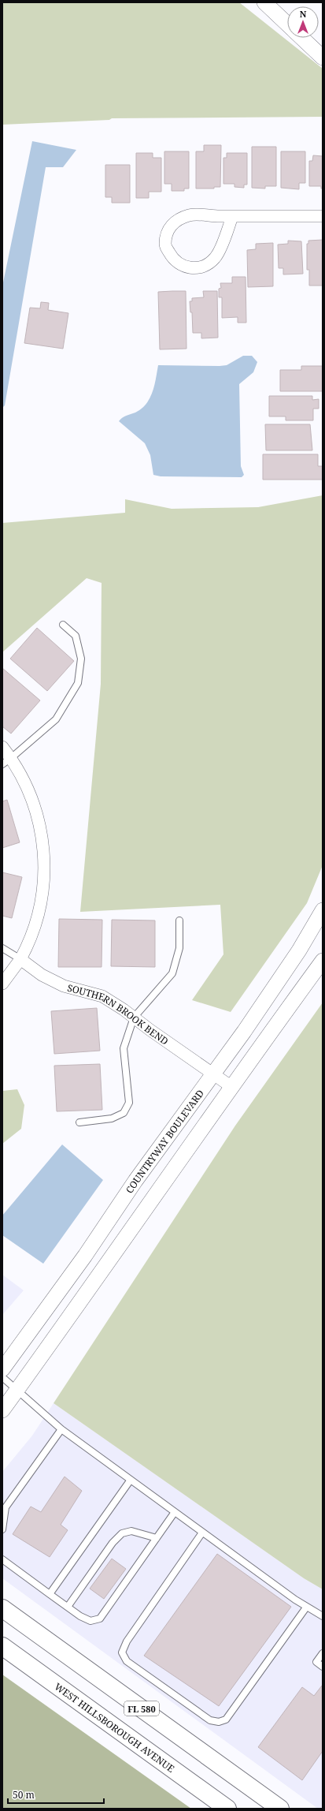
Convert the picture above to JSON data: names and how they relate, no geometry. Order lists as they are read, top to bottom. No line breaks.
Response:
{"streets":{"main road":["FL 580","WEST HILLSBOROUGH AVENUE"],"street":["SOUTHERN BROOK BEND","COUNTRYWAY BOULEVARD"]},"crossings":[["SOUTHERN BROOK BEND","COUNTRYWAY BOULEVARD"]],"scale_bar":"50 m","north":"top"}
